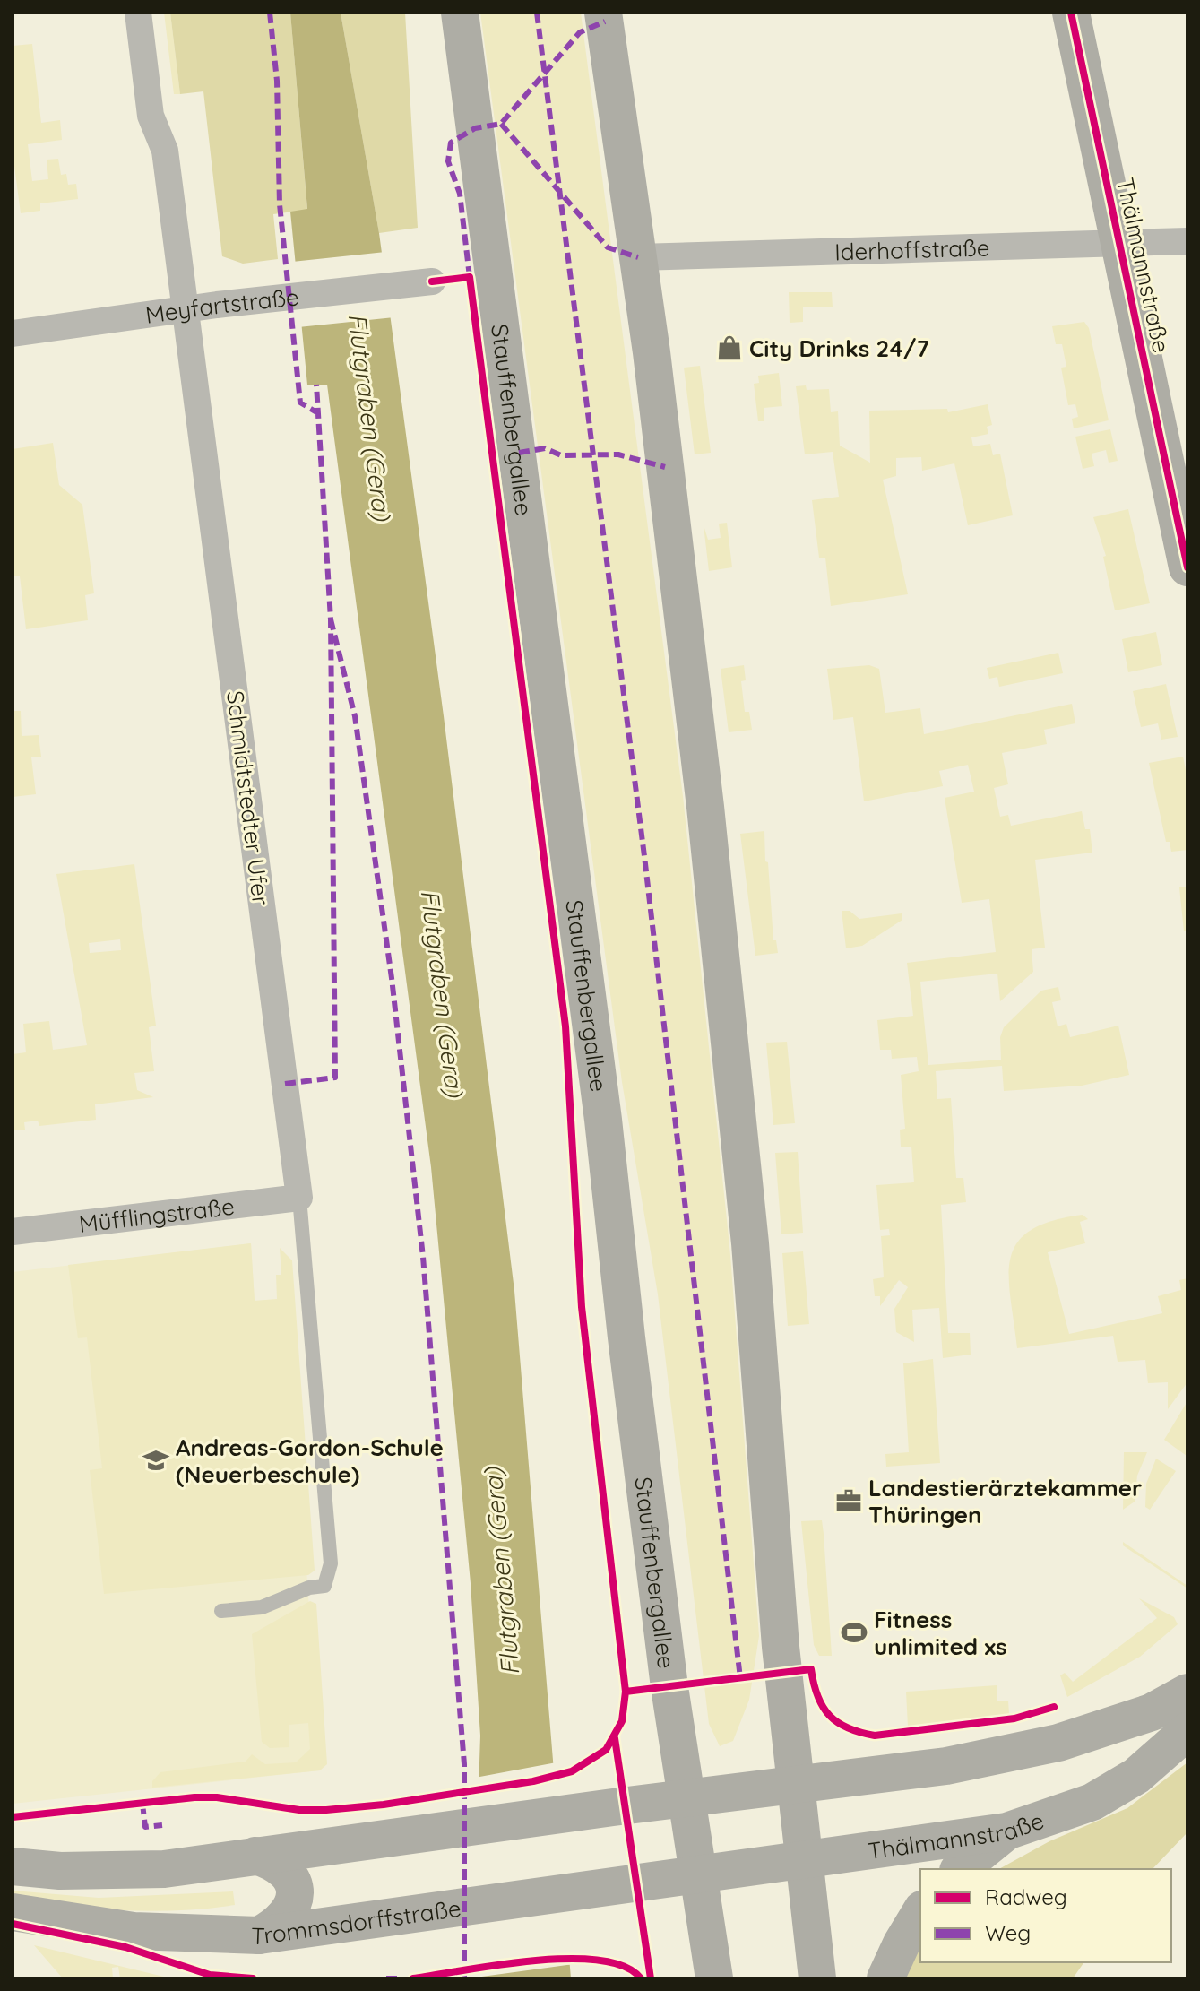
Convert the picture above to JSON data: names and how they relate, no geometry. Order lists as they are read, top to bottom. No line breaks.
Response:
{"streets":{"main road":["Thälmannstraße","Stauffenbergallee","Trommsdorffstraße"],"street":["Iderhoffstraße","Meyfartstraße","Schmidtstedter Ufer","Müfflingstraße"]},"crossings":[["Iderhoffstraße","Thälmannstraße"],["Thälmannstraße","Stauffenbergallee"],["Thälmannstraße","Trommsdorffstraße"],["Meyfartstraße","Schmidtstedter Ufer"],["Stauffenbergallee","Trommsdorffstraße"],["Schmidtstedter Ufer","Müfflingstraße"]],"water":["Flutgraben (Gera)"],"places":{"shop":["City Drinks 24/7"],"school or university":["Andreas-Gordon-Schule (Neuerbeschule)"],"office":["Landestierärztekammer Thüringen"],"sports":["Fitness unlimited xs"]},"legend":["Radweg","Weg"]}
